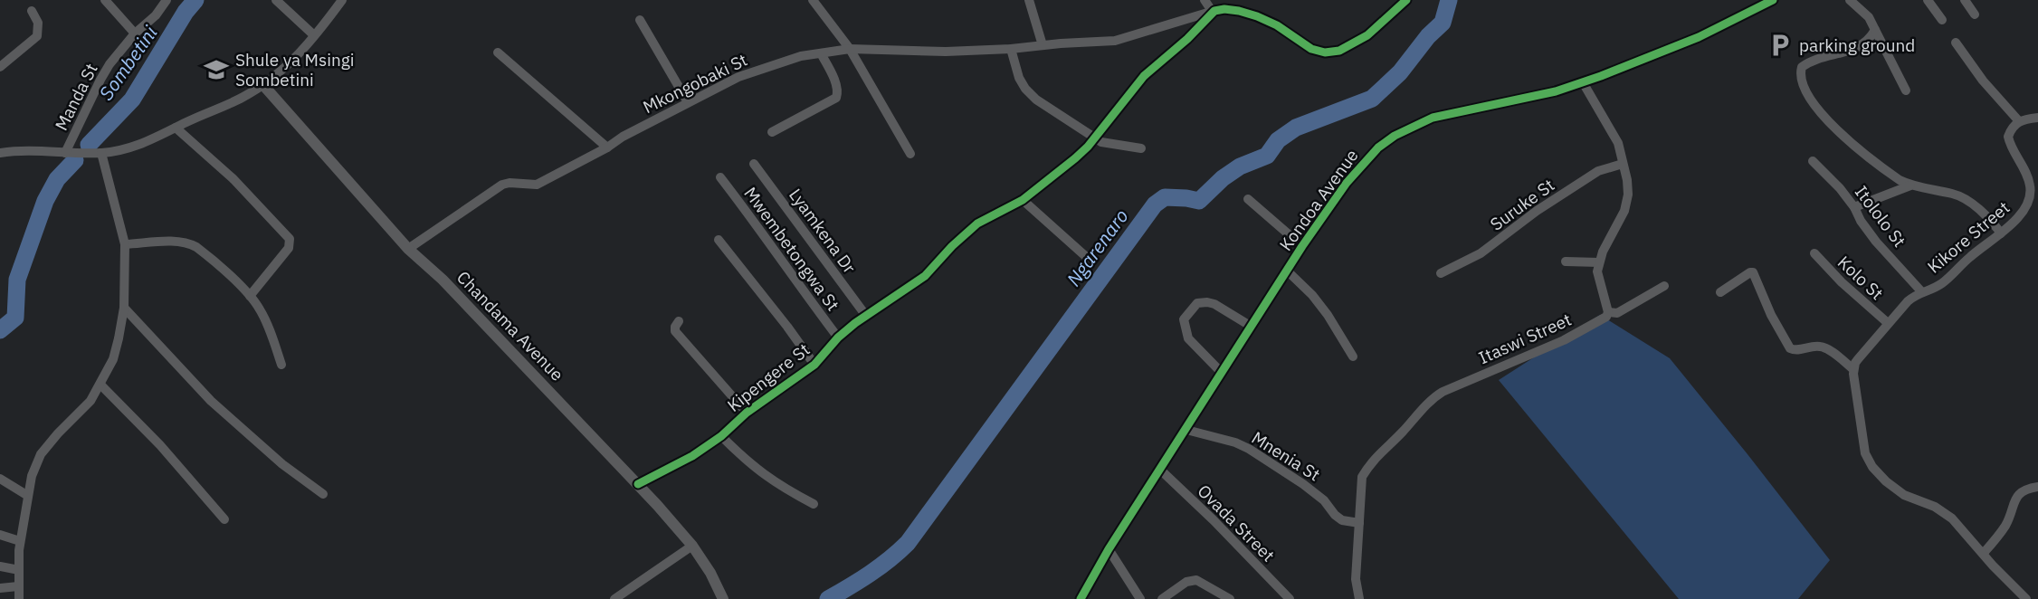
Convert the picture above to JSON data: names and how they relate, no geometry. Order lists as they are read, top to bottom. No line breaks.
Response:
{"streets":{"street":["Mkongobaki St","Manda St","Kondoa Avenue","Suruke St","Itololo St","Lyamkena Dr","Kikore Street","Mwembetongwa St","Kolo St","Chandama Avenue","Itaswi Street","Kipengere St","Mnenia St","Ovada Street"]},"crossings":[["Mkongobaki St","Chandama Avenue"],["Mkongobaki St","Kipengere St"],["Kondoa Avenue","Mnenia St"],["Kondoa Avenue","Ovada Street"],["Itololo St","Kikore Street"],["Lyamkena Dr","Kipengere St"],["Kikore Street","Kolo St"],["Mwembetongwa St","Kipengere St"],["Chandama Avenue","Kipengere St"],["Itaswi Street","Mnenia St"]],"water":["Sombetini","Ngarenaro"],"places":{"parking":["parking ground"],"school or university":["Shule ya Msingi Sombetini"]}}
